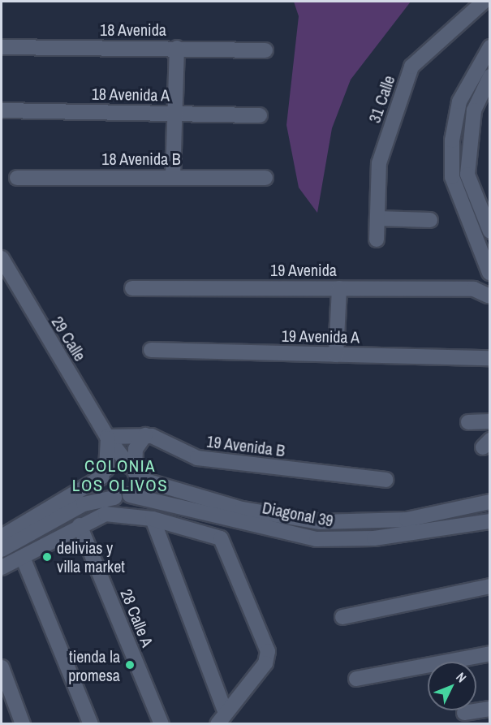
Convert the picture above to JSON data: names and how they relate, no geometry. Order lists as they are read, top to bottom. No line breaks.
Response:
{"streets":{"street":["18 Avenida","18 Avenida A","31 Calle","18 Avenida B","19 Avenida","19 Avenida A","29 Calle","19 Avenida B","Diagonal 39","28 Calle A"]},"crossings":[["29 Calle","19 Avenida B"],["29 Calle","Diagonal 39"]],"districts":["COLONIA LOS OLIVOS"],"places":["delivias y villa market","tienda la promesa"],"north":"top right"}
